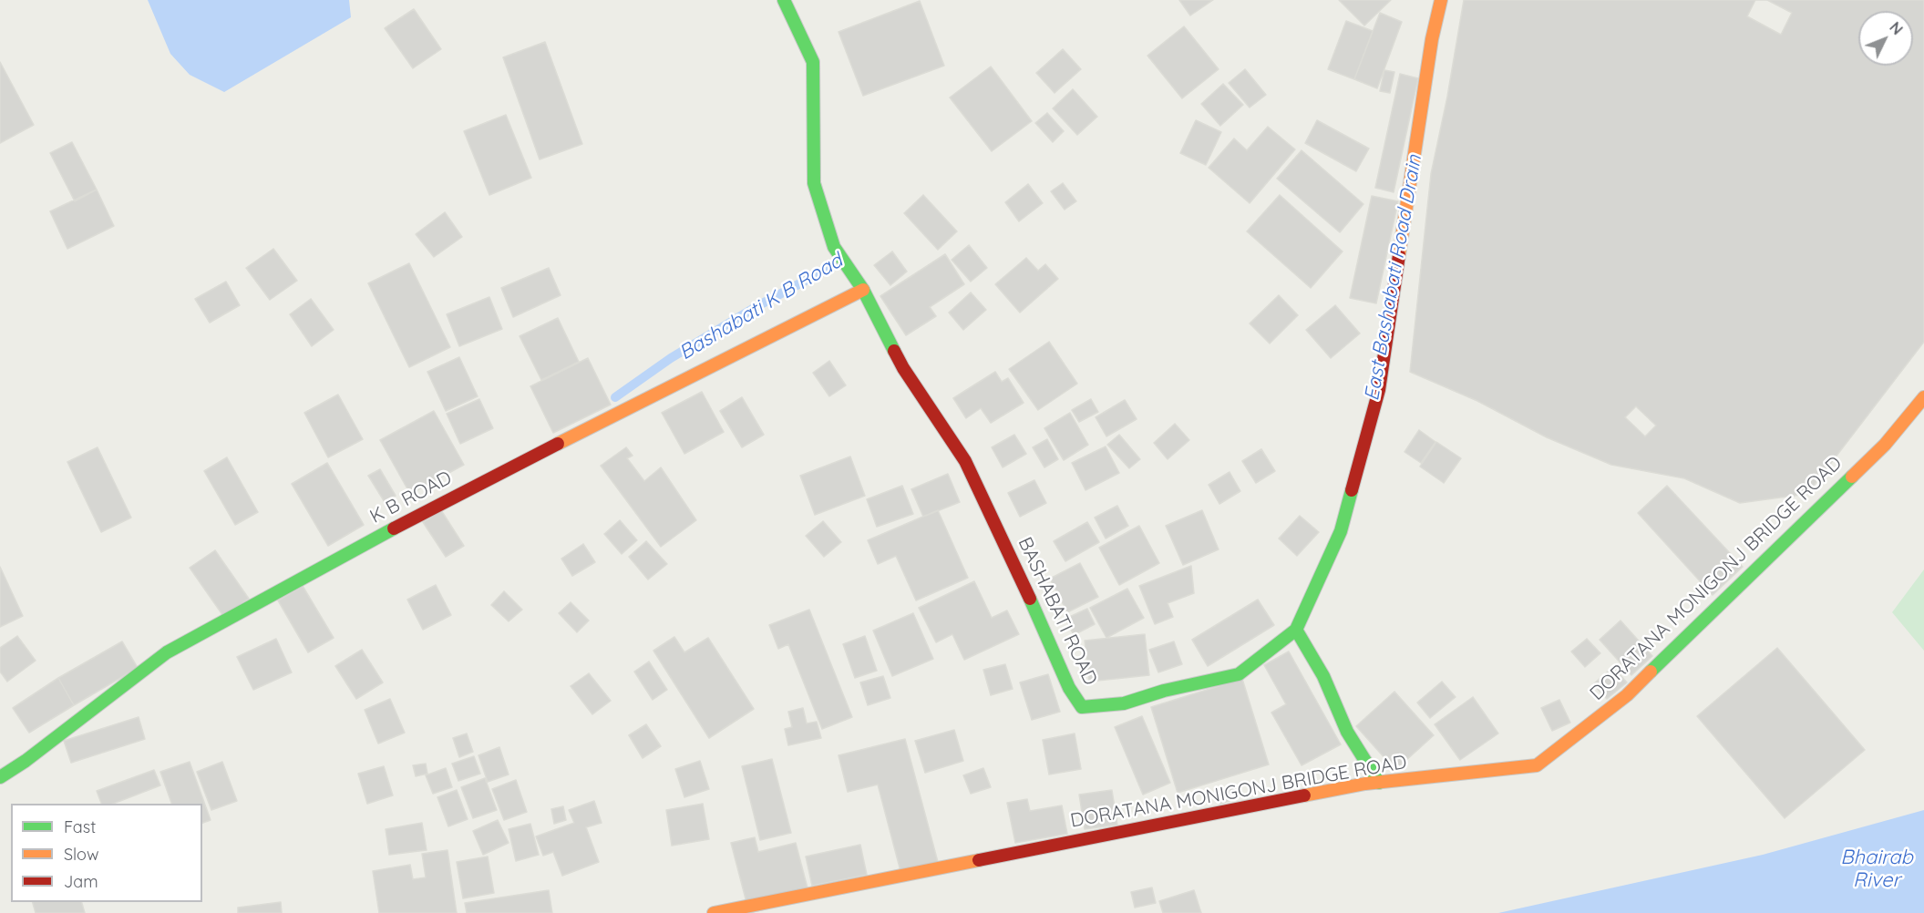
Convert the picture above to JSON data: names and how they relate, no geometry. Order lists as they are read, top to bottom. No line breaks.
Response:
{"streets":{"street":["K B ROAD","DORATANA MONIGONJ BRIDGE ROAD","BASHABATI ROAD"]},"crossings":[["K B ROAD","BASHABATI ROAD"]],"water":["East Bashabati Road Drain","Bashabati K B Road","Bhairab River"],"legend":["Fast","Slow","Jam"],"north":"top right"}
